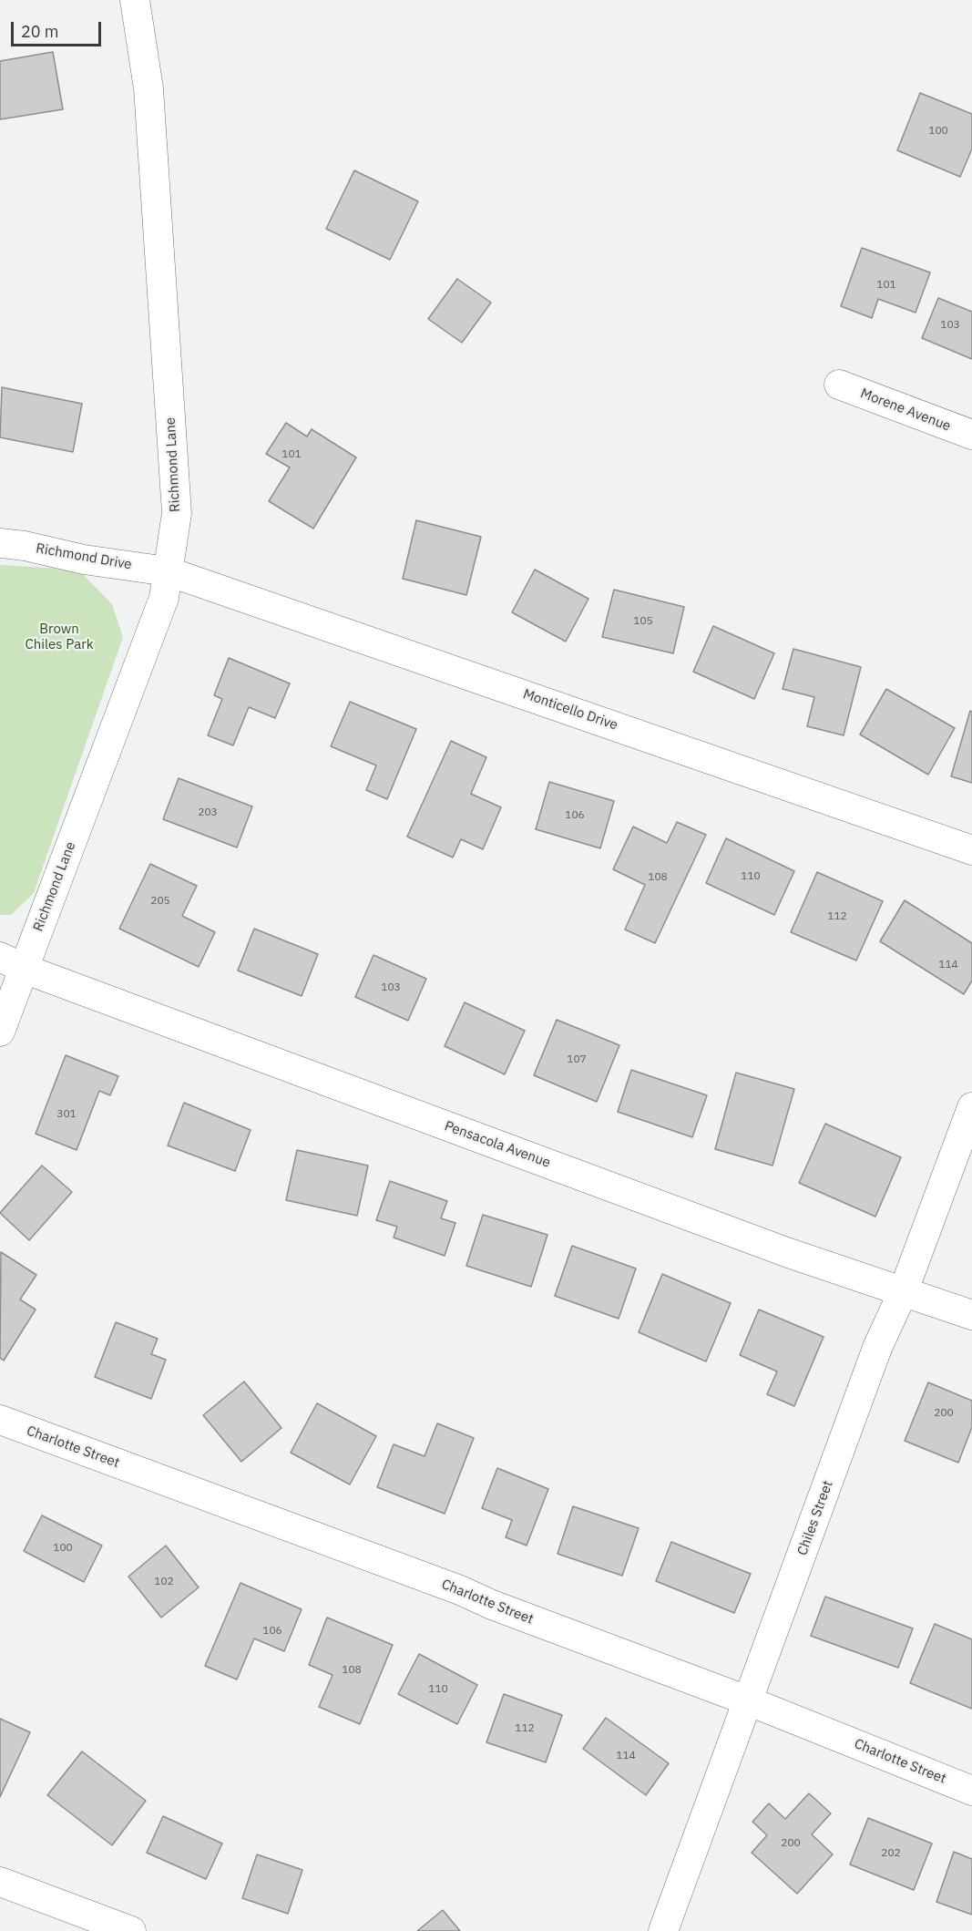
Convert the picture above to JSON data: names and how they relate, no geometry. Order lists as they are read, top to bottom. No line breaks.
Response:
{"streets":{"street":["Morene Avenue","Richmond Lane","Richmond Drive","Monticello Drive","Pensacola Avenue","Charlotte Street","Chiles Street"]},"crossings":[["Richmond Lane","Richmond Drive"],["Richmond Lane","Monticello Drive"],["Richmond Lane","Pensacola Avenue"],["Richmond Drive","Monticello Drive"],["Pensacola Avenue","Chiles Street"],["Charlotte Street","Chiles Street"]],"parks":["Brown Chiles Park"],"house_numbers":["100","101","103","101","105","203","106","110","108","205","112","114","103","107","301","200","100","102","106","108","110","112","114","200","202"],"scale_bar":"20 m"}
